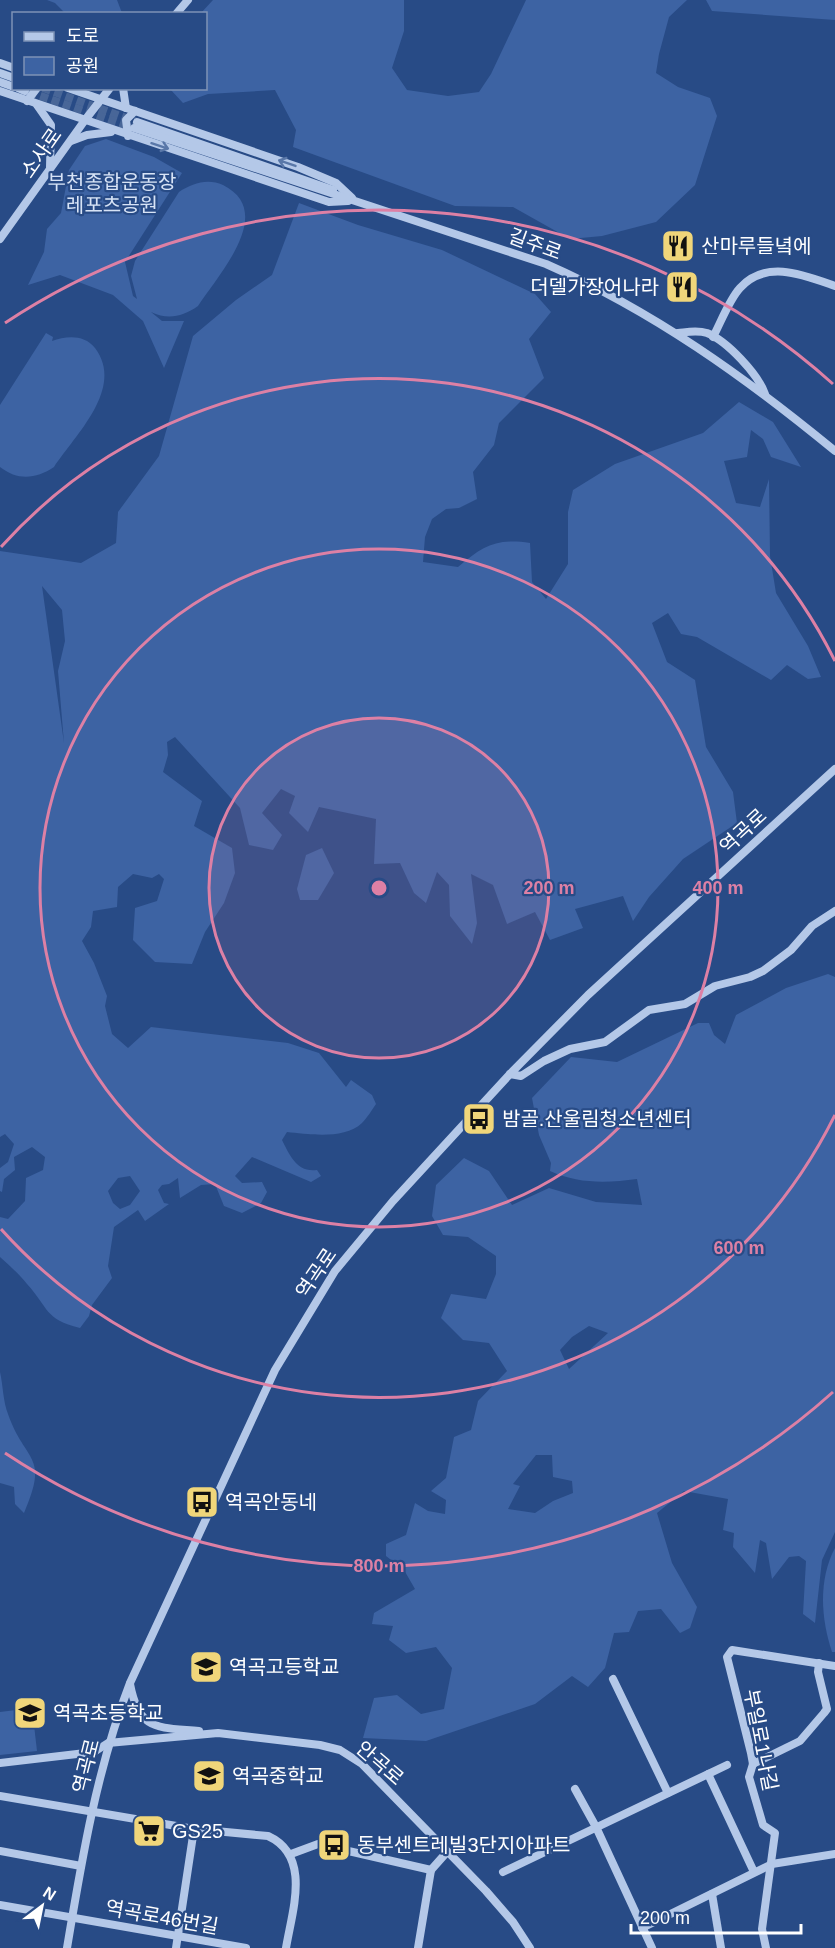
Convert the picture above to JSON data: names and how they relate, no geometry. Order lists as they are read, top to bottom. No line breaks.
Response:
{"streets":{"street":["소사로","길주로","역곡로","부일로1나길","안곡로","역곡로46번길"]},"crossings":[["소사로","길주로"],["역곡로","안곡로"],["역곡로","역곡로46번길"]],"parks":["부천종합운동장 레포츠공원"],"places":{"restaurant":["산마루들녘에","더델가장어나라"],"bus stop":["밤골.산울림청소년센터","역곡안동네","동부센트레빌3단지아파트"],"school or university":["역곡고등학교","역곡초등학교","역곡중학교"],"supermarket":["GS25"]},"legend":["도로","공원"],"scale_bar":"200 m","north":"top right","rings":["200 m","400 m","600 m","800 m"]}
